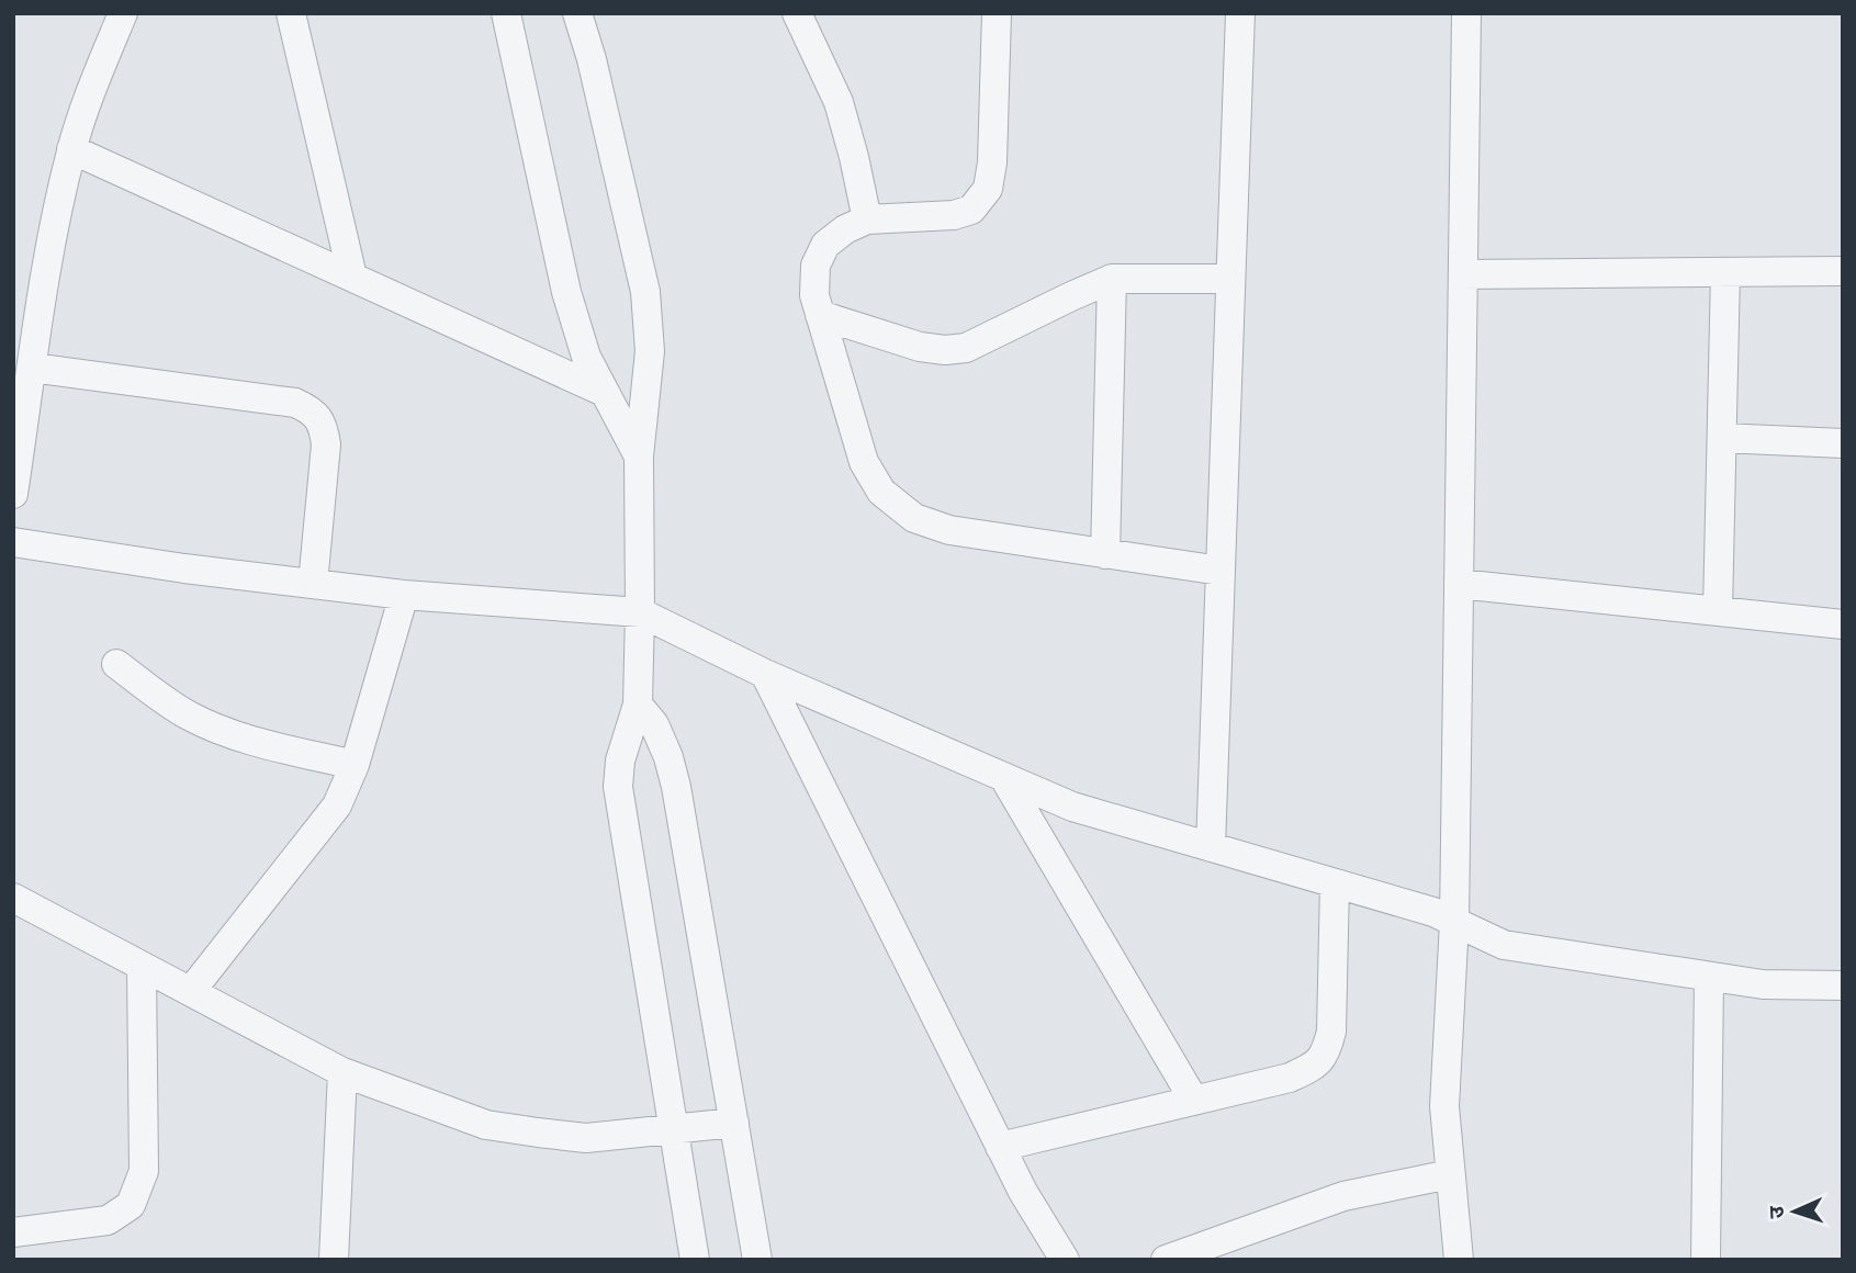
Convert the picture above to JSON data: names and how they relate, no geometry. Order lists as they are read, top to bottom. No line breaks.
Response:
{"north":"left"}
